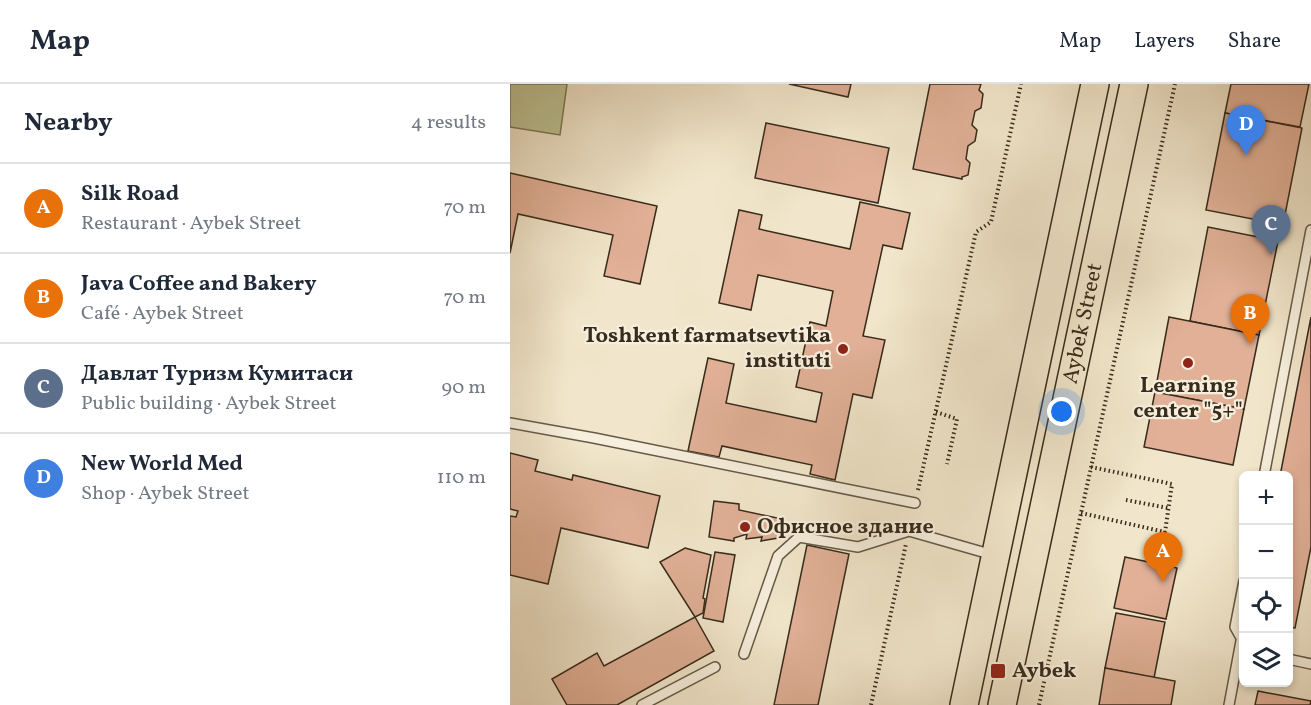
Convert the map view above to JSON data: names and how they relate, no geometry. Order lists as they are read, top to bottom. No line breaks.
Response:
{"streets":{"main road":["Aybek Street"]},"places":{"other":["Toshkent farmatsevtika instituti","Learning center \"5+\"","Офисное здание"],"transit":["Aybek"]},"page":{"header":"Map","nav":["Map","Layers","Share"],"heading":["Nearby","4 results"],"pins":["D","C","B","A"],"list":[{"mark":"A","name":"Silk Road","note":"Restaurant · Aybek Street","value":"70 m"},{"mark":"B","name":"Java Coffee and Bakery","note":"Café · Aybek Street","value":"70 m"},{"mark":"C","name":"Давлат Туризм Кумитаси","note":"Public building · Aybek Street","value":"90 m"},{"mark":"D","name":"New World Med","note":"Shop · Aybek Street","value":"110 m"}],"map_buttons":["+","−"]}}
